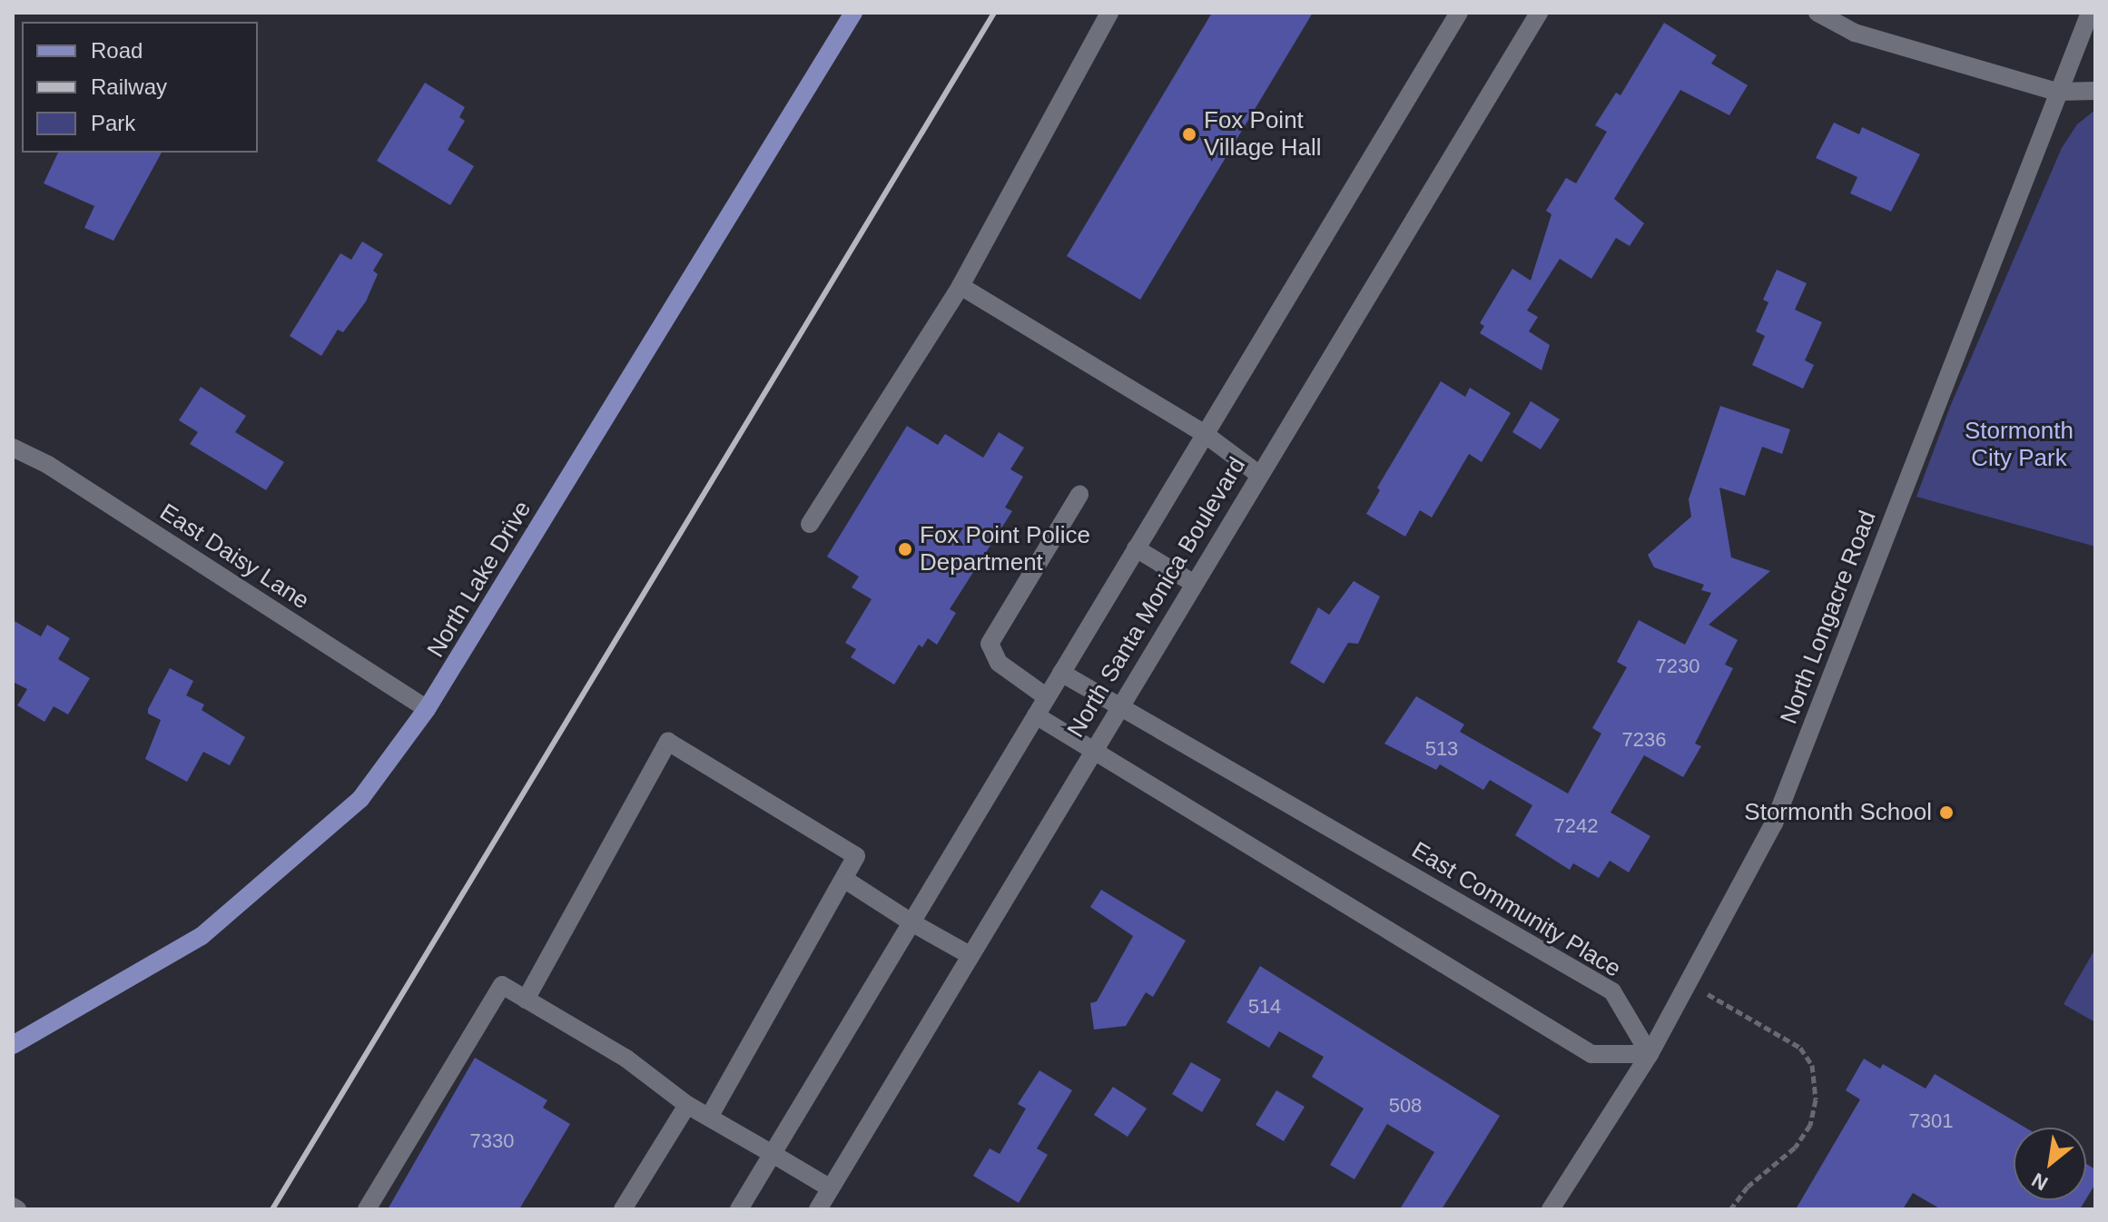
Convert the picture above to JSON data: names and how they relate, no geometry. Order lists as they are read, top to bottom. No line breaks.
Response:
{"streets":{"main road":["North Lake Drive"],"street":["East Daisy Lane","North Santa Monica Boulevard","North Longacre Road","East Community Place"]},"crossings":[["East Daisy Lane","North Lake Drive"],["North Santa Monica Boulevard","East Community Place"],["North Longacre Road","East Community Place"]],"parks":["Stormonth City Park"],"places":["Fox Point Village Hall","Fox Point Police Department","Stormonth School"],"house_numbers":["7230","7236","513","7242","514","508","7301","7330"],"legend":["Road","Railway","Park"],"north":"bottom left"}
